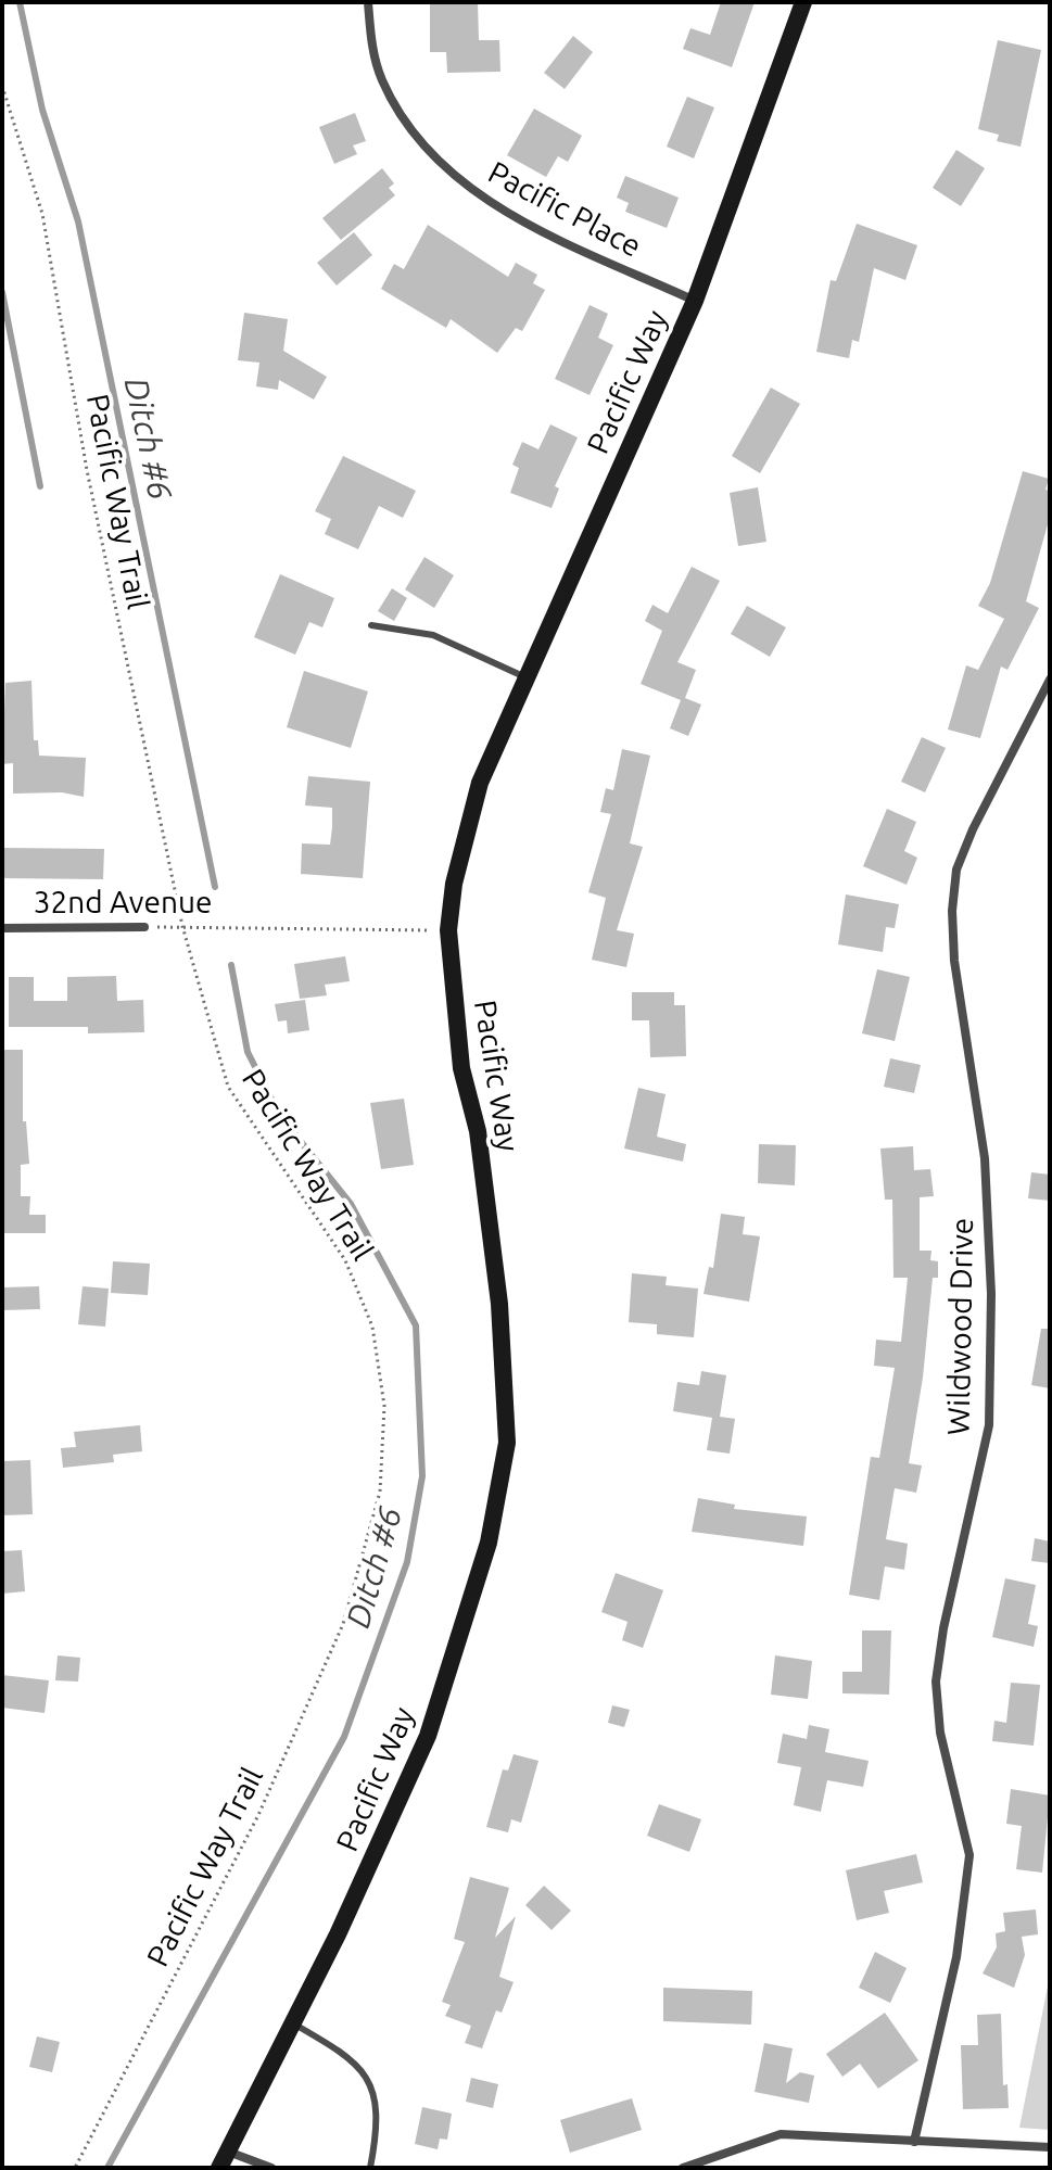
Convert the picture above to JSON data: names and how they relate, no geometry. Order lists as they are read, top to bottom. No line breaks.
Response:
{"streets":{"main road":["Pacific Way"],"street":["Pacific Place","32nd Avenue","Wildwood Drive"],"path":["Pacific Way Trail"]},"crossings":[["Pacific Place","Pacific Way"],["Pacific Way","32nd Avenue"],["Pacific Way Trail","32nd Avenue"]],"water":["Ditch #6"]}
